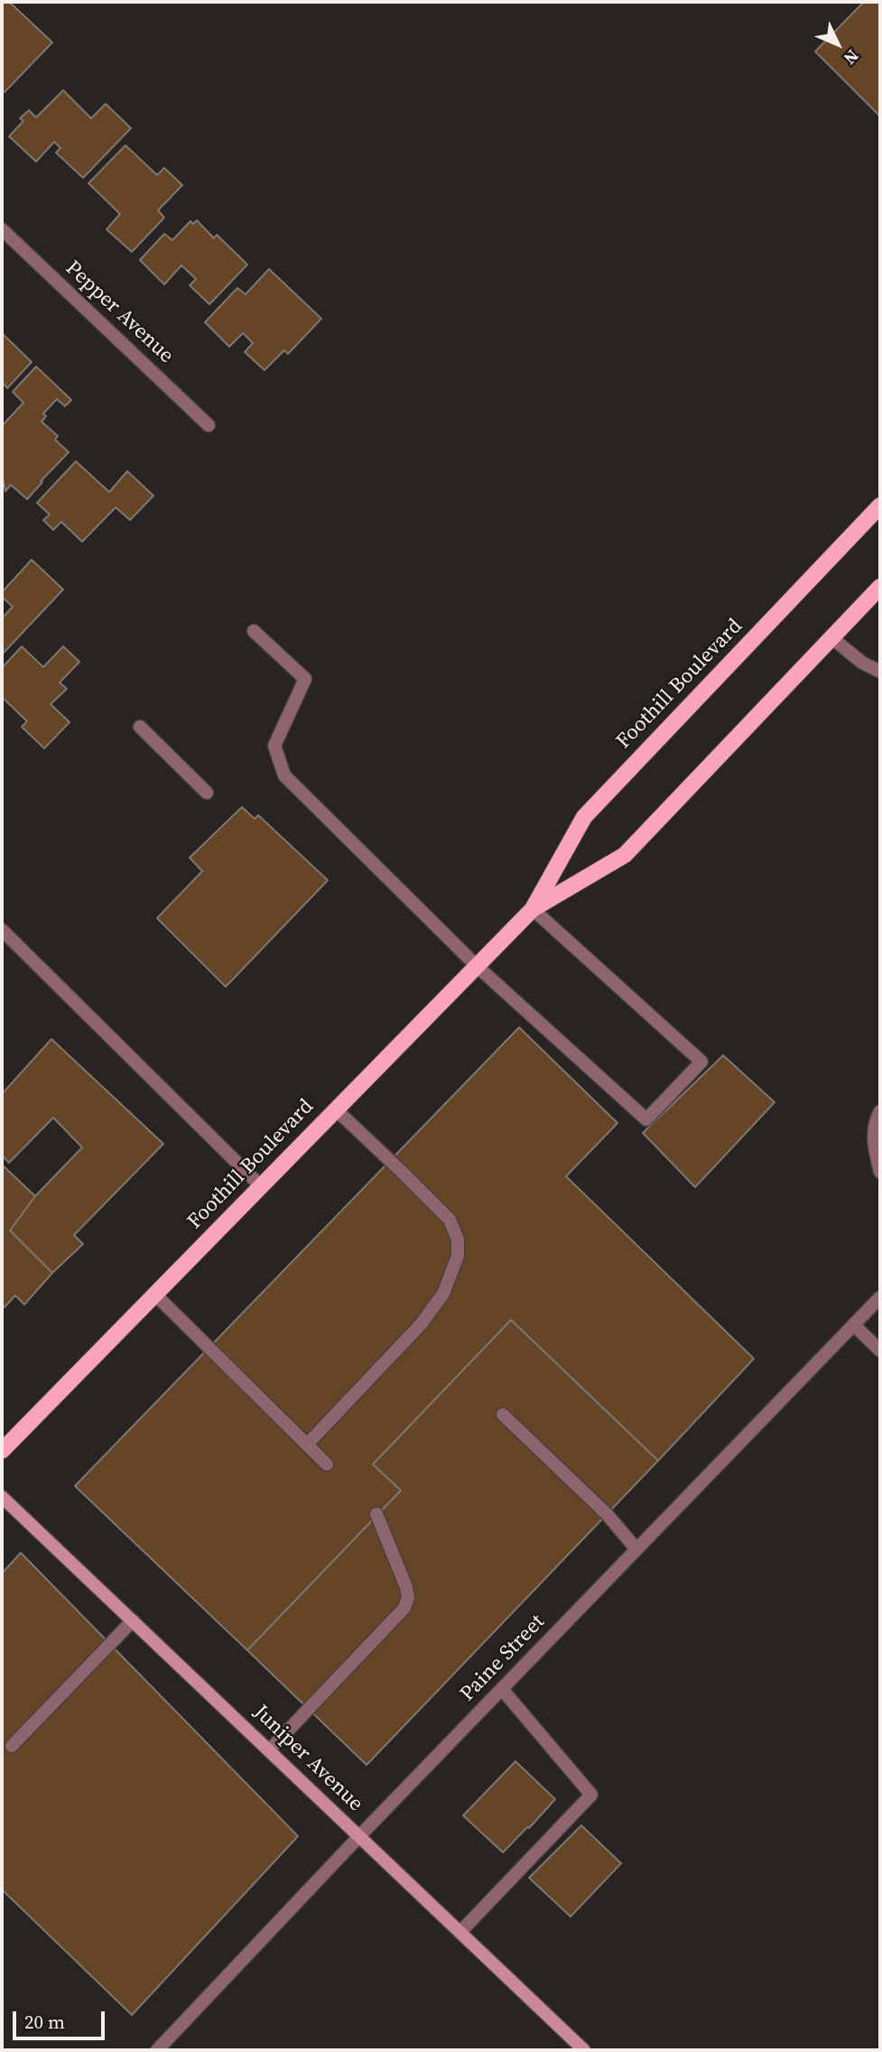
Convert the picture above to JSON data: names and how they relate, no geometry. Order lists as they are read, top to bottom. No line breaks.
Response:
{"streets":{"main road":["Foothill Boulevard"],"street":["Pepper Avenue","Paine Street","Juniper Avenue"]},"crossings":[["Paine Street","Juniper Avenue"]],"scale_bar":"20 m","north":"bottom right"}
